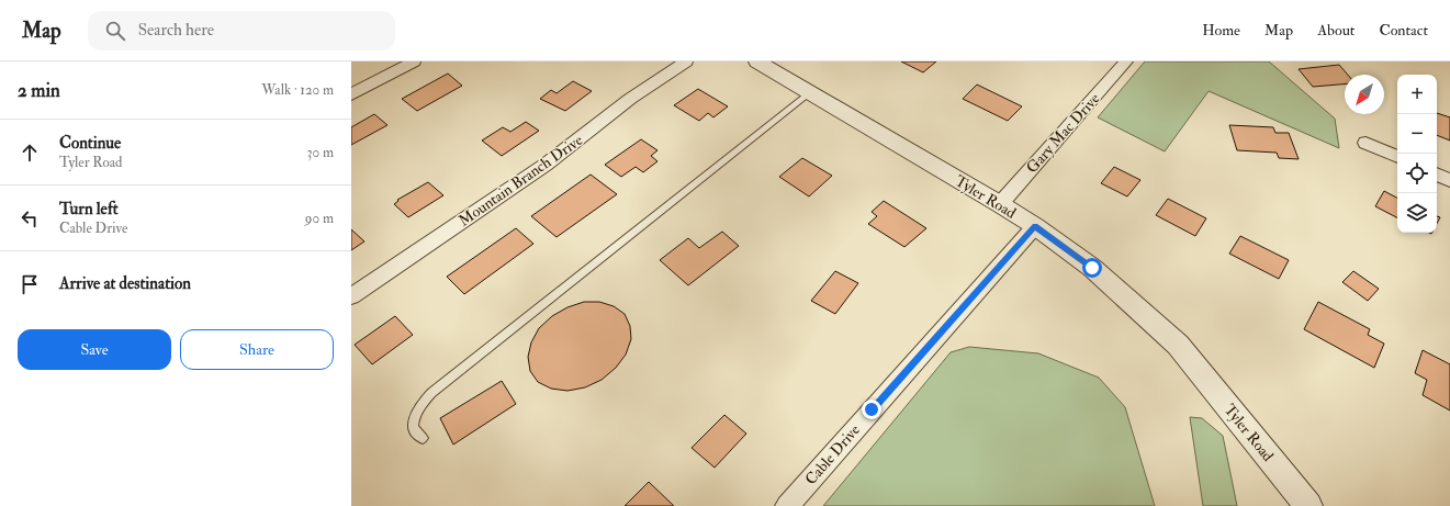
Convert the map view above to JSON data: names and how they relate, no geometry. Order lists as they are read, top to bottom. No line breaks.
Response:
{"streets":{"street":["Gary Mac Drive","Mountain Branch Drive","Tyler Road","Cable Drive"]},"crossings":[["Gary Mac Drive","Tyler Road"],["Tyler Road","Cable Drive"]],"north":"bottom left","page":{"header":"Map","search":"Search here","nav":["Home","Map","About","Contact"],"heading":["2 min","Walk · 120 m"],"map_buttons":["+","−"],"list":[["Continue","Tyler Road","30 m"],["Turn left","Cable Drive","90 m"],"Arrive at destination"],"buttons":["Save","Share"]}}
